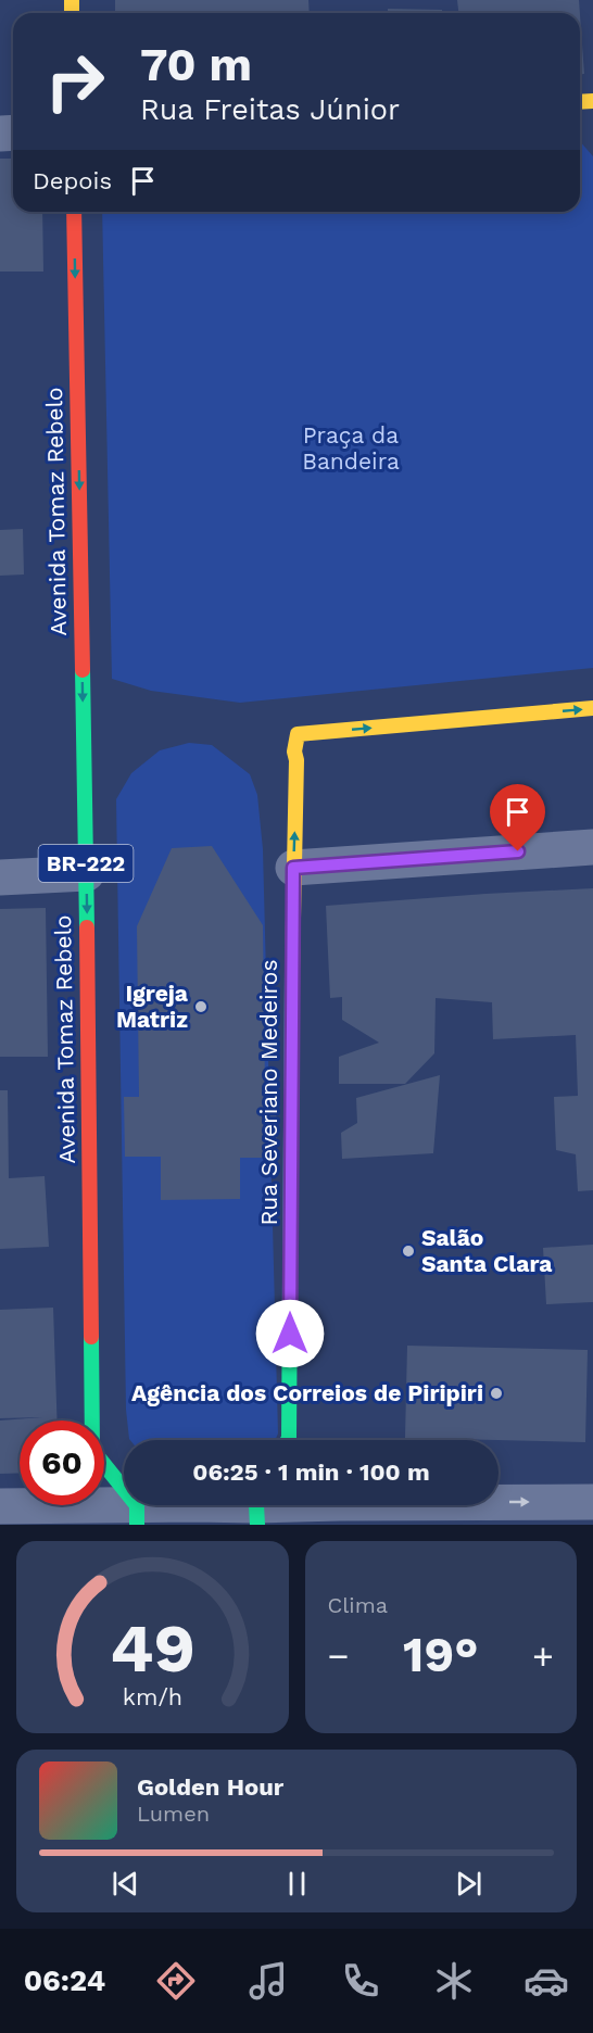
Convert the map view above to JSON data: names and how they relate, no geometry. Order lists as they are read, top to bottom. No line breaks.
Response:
{"streets":{"main road":["Avenida Tomaz Rebelo","BR-222","Rua Severiano Medeiros"]},"one_way":["Avenida Tomaz Rebelo"],"parks":["Praça da Bandeira"],"places":["Igreja Matriz","Salão Santa Clara","Agência dos Correios de Piripiri"],"page":{"turn":["70 m","Rua Freitas Júnior"],"then":"Depois","limit":"60","trip":"06:25 · 1 min · 100 m","tile":"Clima","heat":["−","19°","+"],"song":["Golden Hour","Lumen"],"tabs":"06:24","gauge":["49","km/h"]}}
